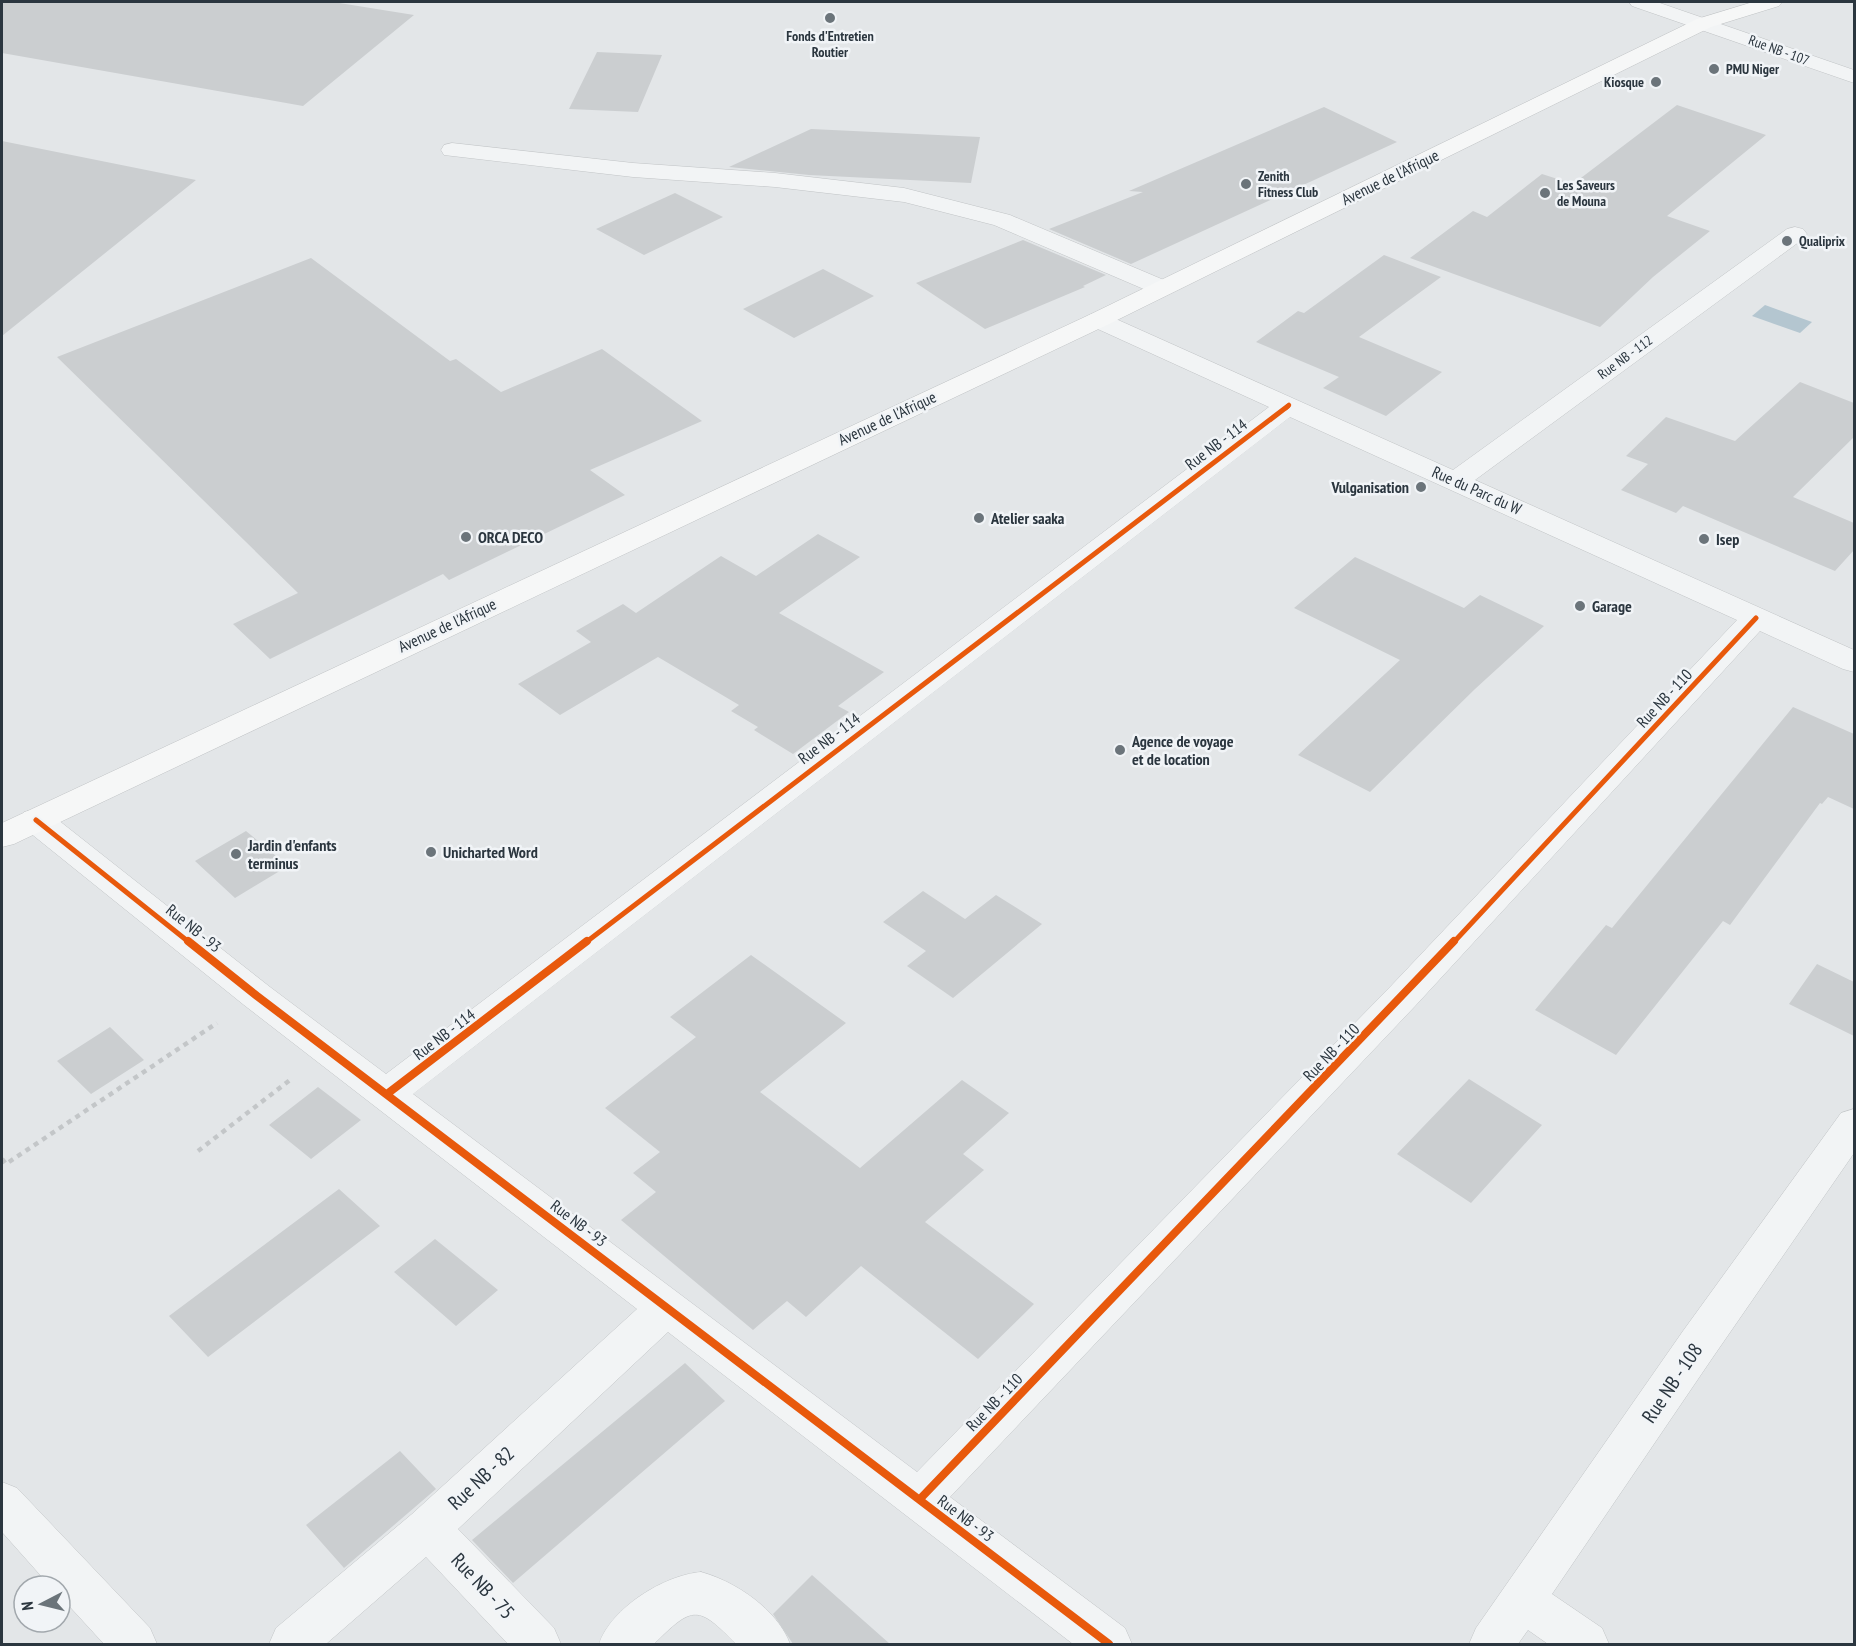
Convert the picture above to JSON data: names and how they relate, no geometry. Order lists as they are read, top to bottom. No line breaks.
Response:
{"streets":{"main road":["Avenue de l'Afrique"],"street":["Rue NB - 107","Rue NB - 112","Rue NB - 114","Rue du Parc du W","Rue NB - 110","Rue NB - 93","Rue NB - 108","Rue NB - 82","Rue NB - 75"]},"crossings":[["Rue NB - 107","Avenue de l'Afrique"],["Avenue de l'Afrique","Rue du Parc du W"],["Avenue de l'Afrique","Rue NB - 93"],["Rue NB - 112","Rue du Parc du W"],["Rue NB - 114","Rue du Parc du W"],["Rue NB - 114","Rue NB - 93"],["Rue du Parc du W","Rue NB - 110"],["Rue NB - 110","Rue NB - 93"],["Rue NB - 93","Rue NB - 82"],["Rue NB - 82","Rue NB - 75"]],"places":["Fonds d'Entretien Routier","PMU Niger","Kiosque","Zenith Fitness Club","Les Saveurs de Mouna","Qualiprix","Vulganisation","Atelier saaka","ORCA DECO","Isep","Garage","Agence de voyage et de location","Unicharted Word","Jardin d'enfants terminus"],"north":"left"}
